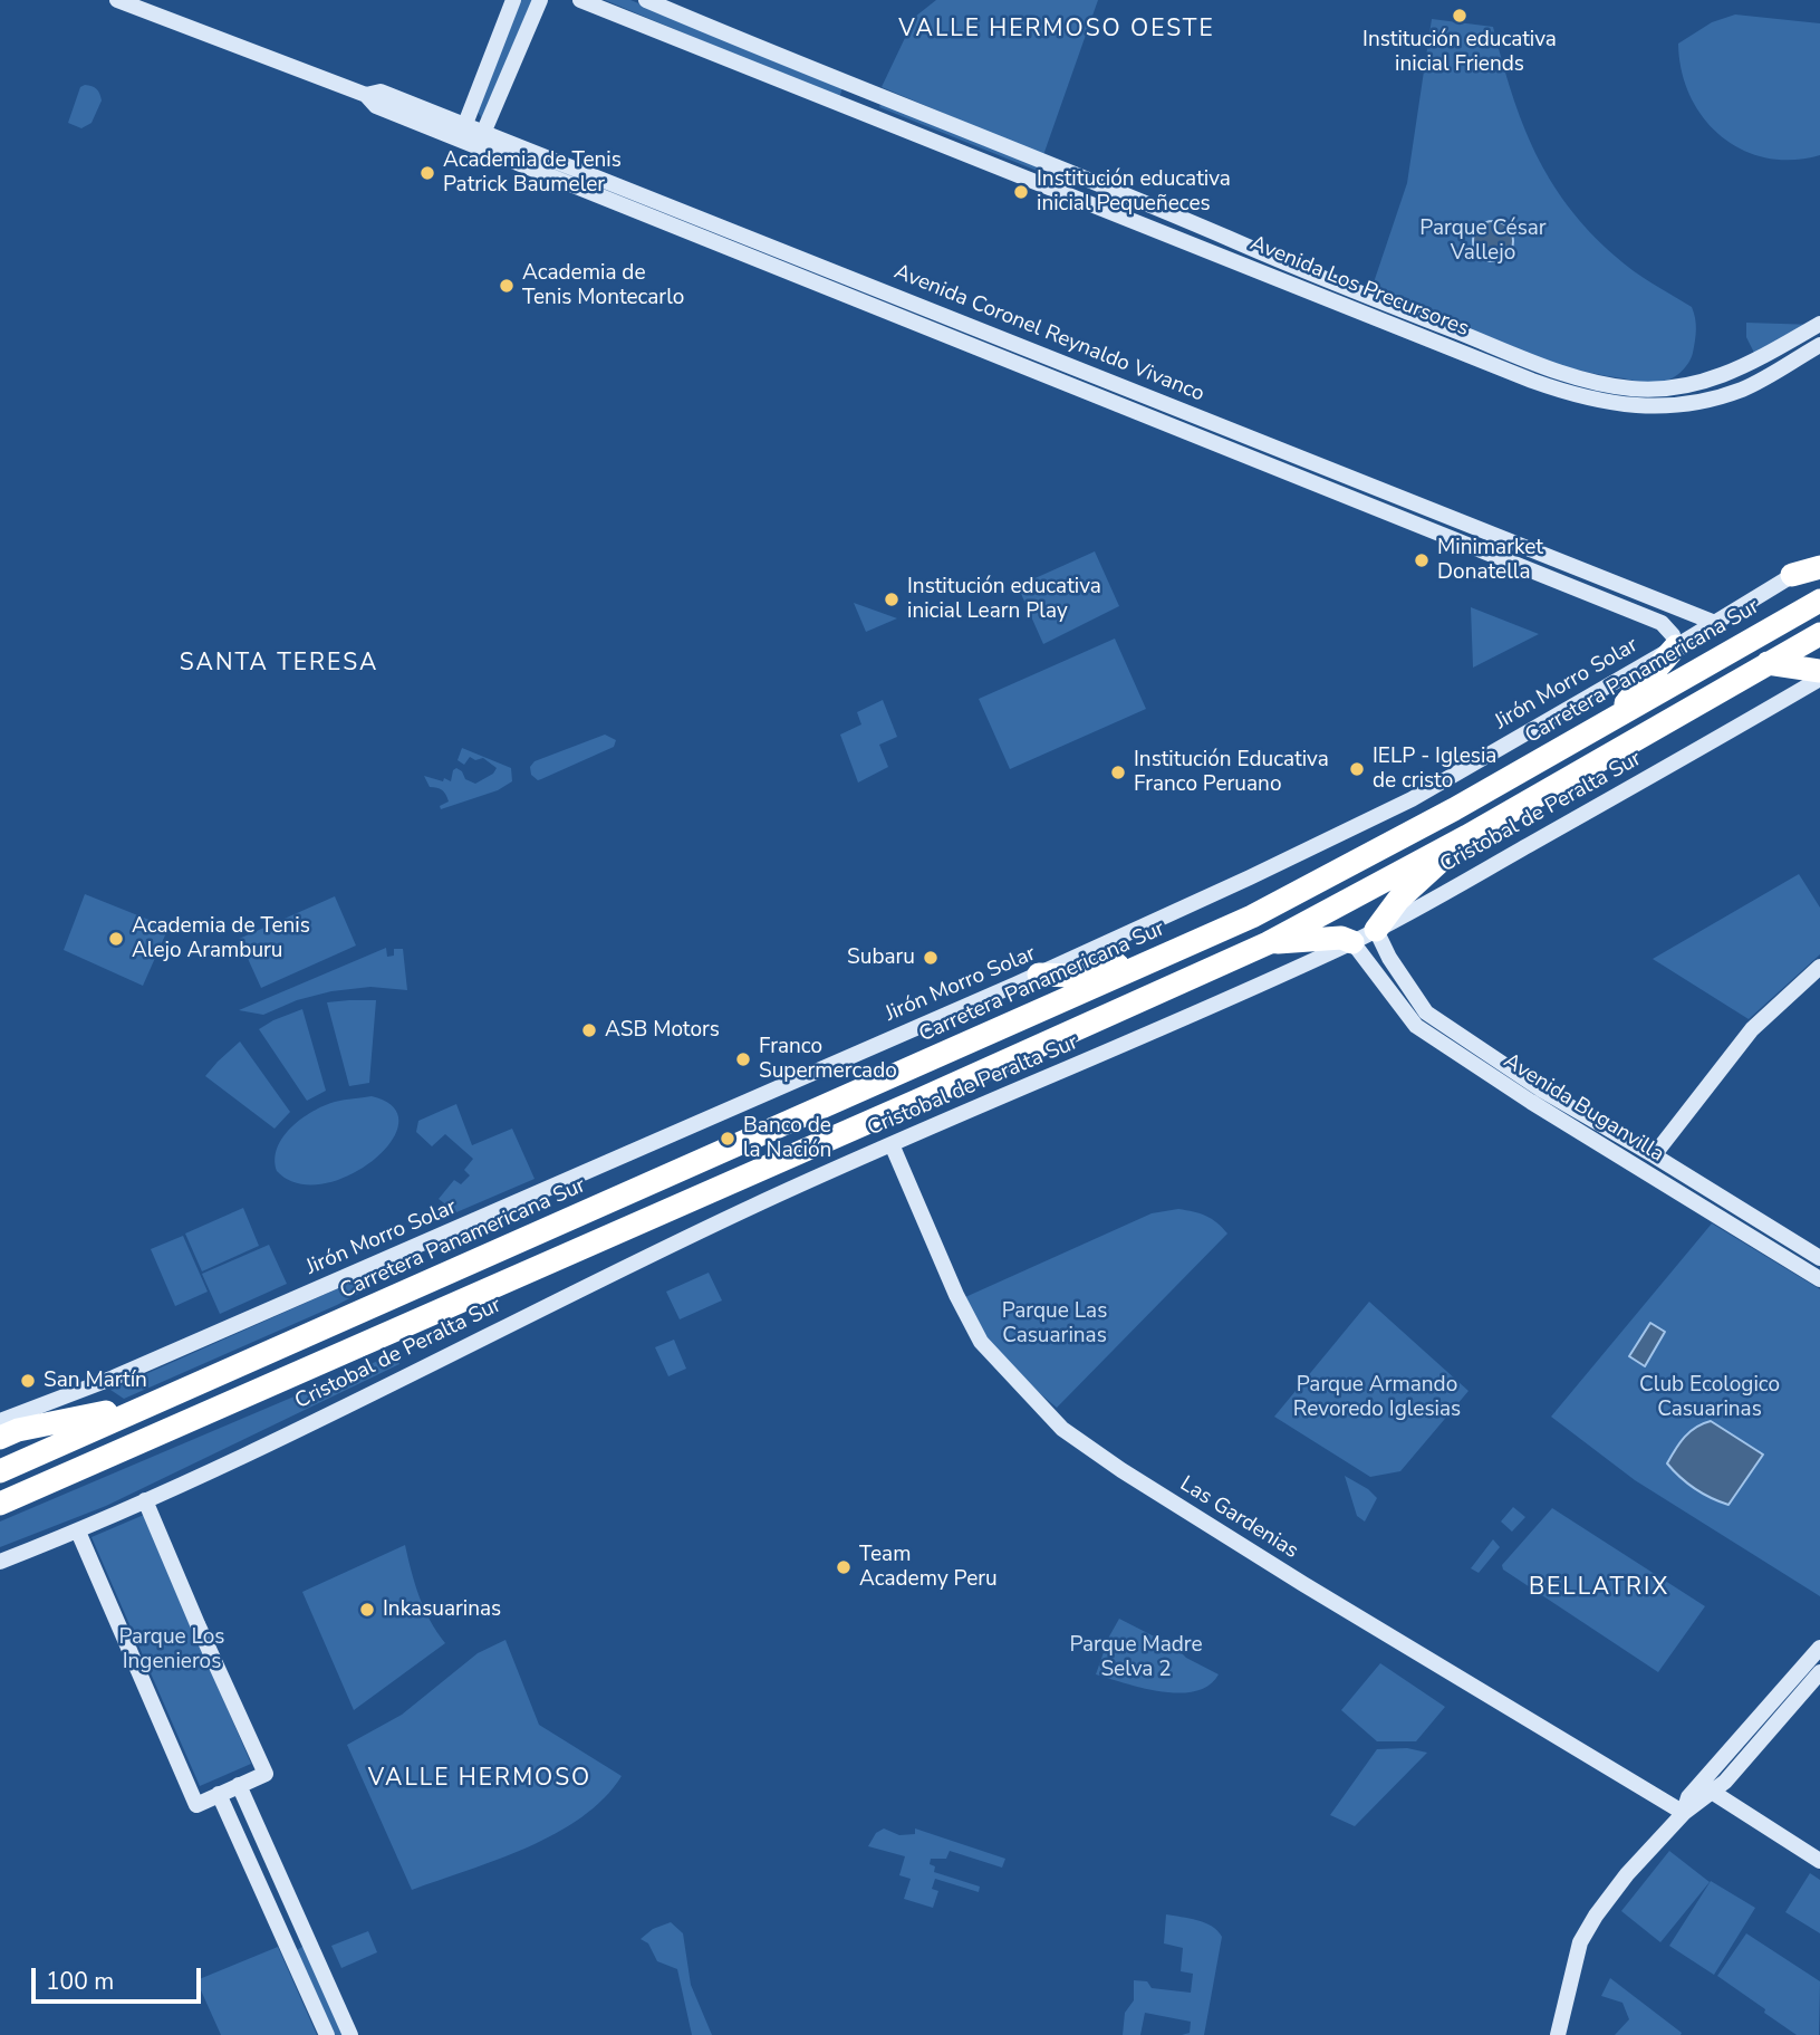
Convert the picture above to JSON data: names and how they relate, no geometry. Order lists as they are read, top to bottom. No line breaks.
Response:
{"streets":{"highway":["Carretera Panamericana Sur"],"street":["Avenida Los Precursores","Avenida Coronel Reynaldo Vivanco","Jirón Morro Solar","Cristobal de Peralta Sur","Avenida Buganvilla","Las Gardenias"]},"crossings":[["Avenida Coronel Reynaldo Vivanco","Jirón Morro Solar"],["Cristobal de Peralta Sur","Avenida Buganvilla"],["Cristobal de Peralta Sur","Las Gardenias"]],"districts":["VALLE HERMOSO OESTE","SANTA TERESA","BELLATRIX","VALLE HERMOSO"],"parks":["Parque César Vallejo","Parque Las Casuarinas","Parque Armando Revoredo Iglesias","Club Ecologico Casuarinas","Parque Los Ingenieros","Parque Madre Selva 2"],"places":["Institución educativa inicial Friends","Academia de Tenis Patrick Baumeler","Institución educativa inicial Pequeñeces","Academia de Tenis Montecarlo","Minimarket Donatella","Institución educativa inicial Learn Play","IELP - Iglesia de cristo","Institución Educativa Franco Peruano","Academia de Tenis Alejo Aramburu","Subaru","ASB Motors","Franco Supermercado","Banco de la Nación","San Martín","Team Academy Peru","Inkasuarinas"],"scale_bar":"100 m"}
